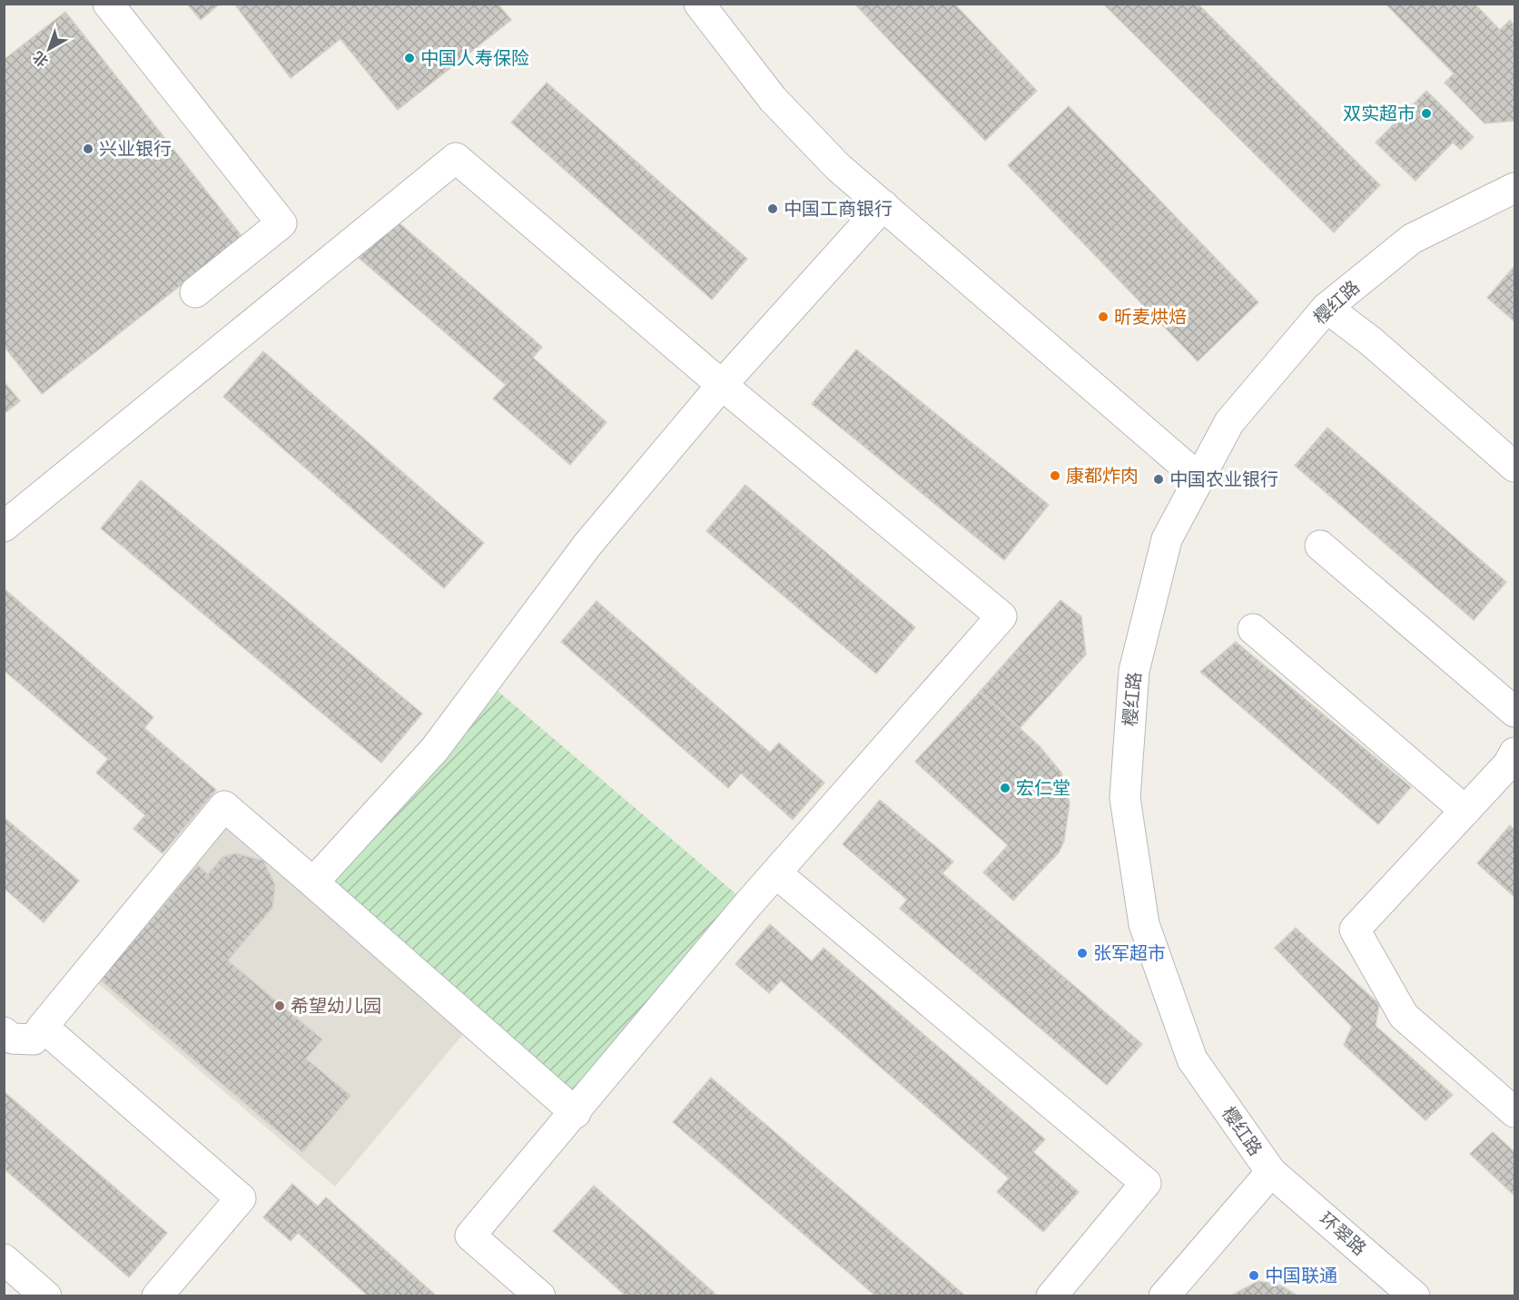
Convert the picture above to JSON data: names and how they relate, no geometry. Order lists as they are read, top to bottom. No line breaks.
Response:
{"streets":{"street":["樱红路","环翠路"]},"crossings":[["樱红路","环翠路"]],"places":["中国人寿保险","双实超市","兴业银行","中国工商银行","昕麦烘焙","康都炸肉","中国农业银行","宏仁堂","张军超市","希望幼儿园","中国联通"],"north":"bottom left"}
